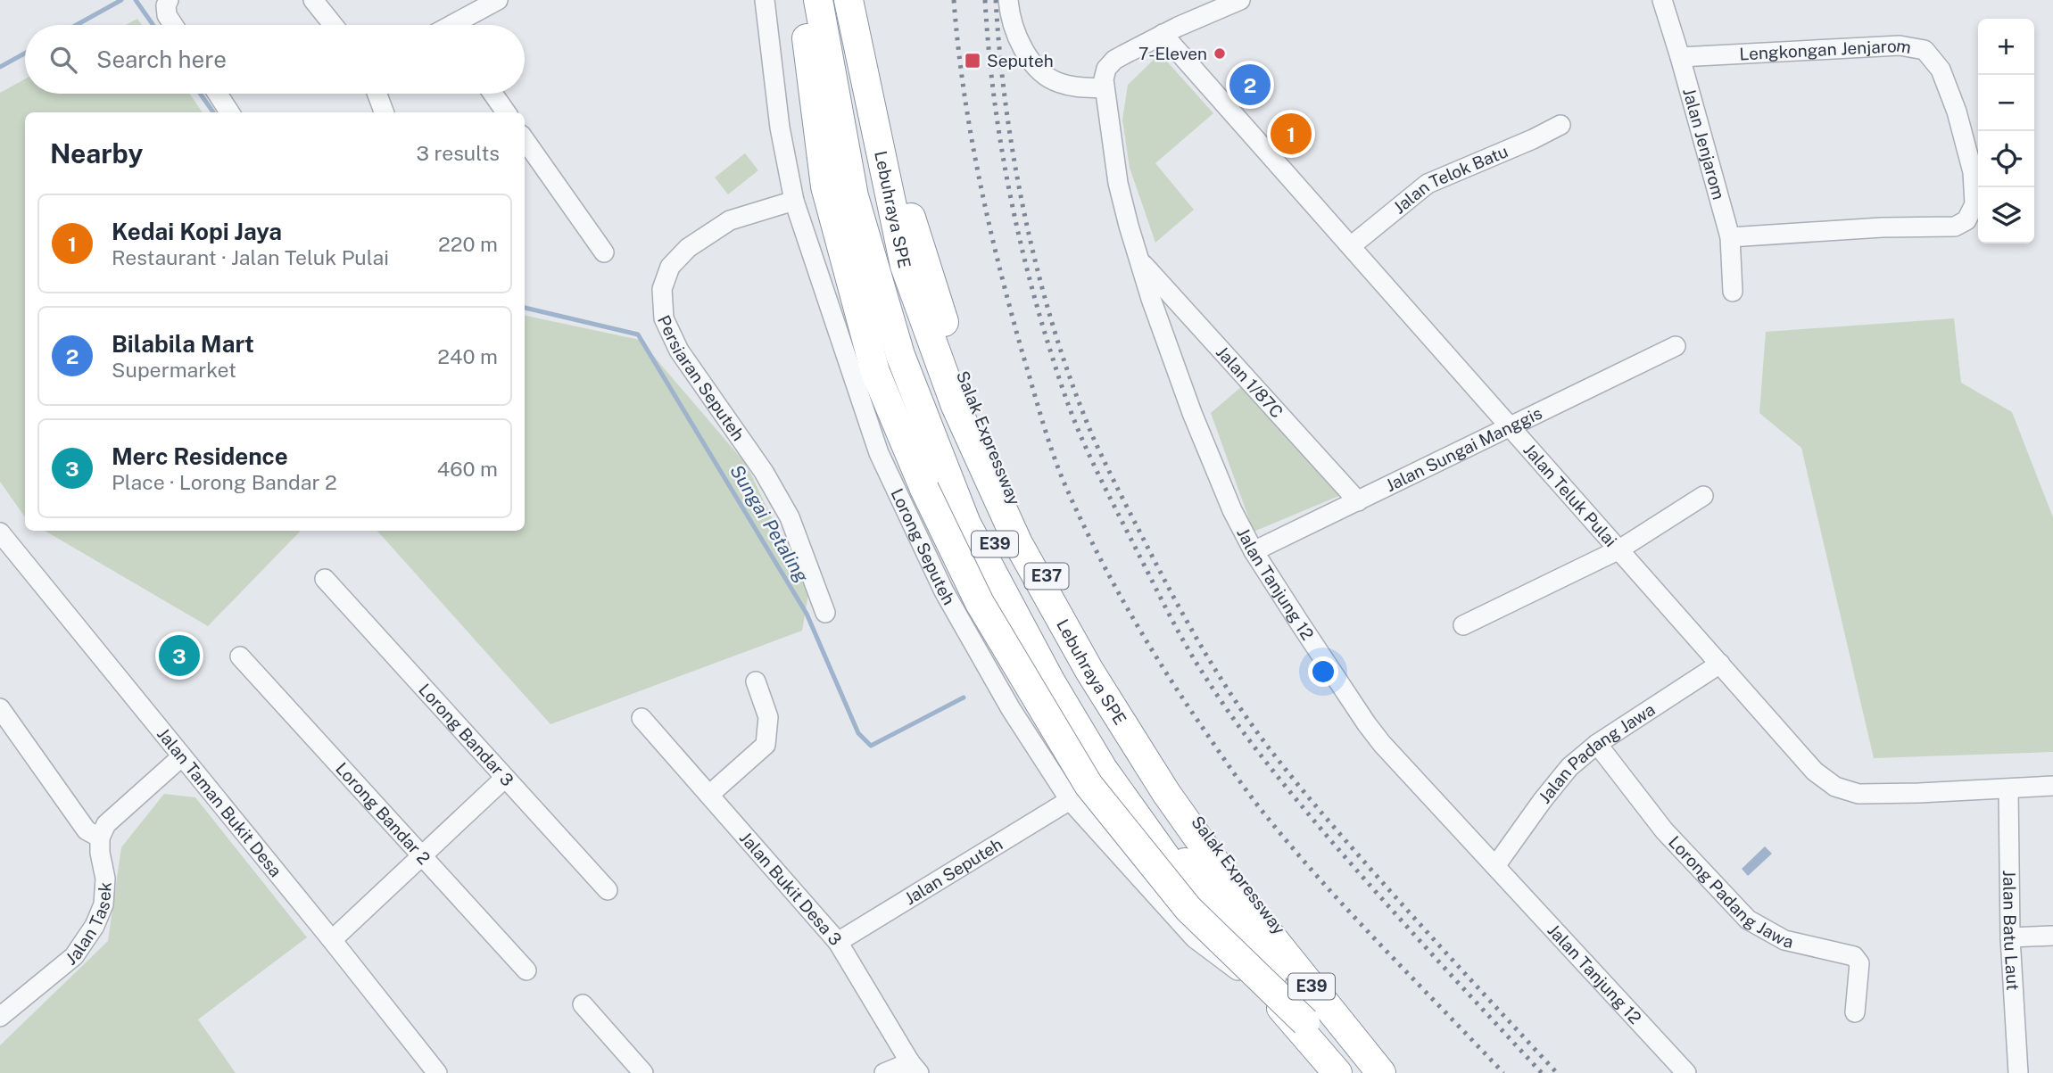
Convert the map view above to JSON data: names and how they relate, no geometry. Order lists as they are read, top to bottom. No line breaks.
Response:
{"streets":{"highway":["Lebuhraya SPE","Salak Expressway","E39","E37"],"street":["Lengkongan Jenjarom","Jalan Jenjarom","Jalan Telok Batu","Persiaran Seputeh","Jalan 1/87C","Jalan Sungai Manggis","Jalan Teluk Pulai","Lorong Seputeh","Jalan Tanjung 12","Lorong Bandar 3","Jalan Padang Jawa","Jalan Taman Bukit Desa","Lorong Bandar 2","Jalan Seputeh","Jalan Bukit Desa 3","Lorong Padang Jawa","Jalan Tasek","Jalan Batu Laut"]},"crossings":[["Lengkongan Jenjarom","Jalan Jenjarom"],["Jalan Telok Batu","Jalan Teluk Pulai"],["Persiaran Seputeh","Lorong Seputeh"],["Jalan 1/87C","Jalan Sungai Manggis"],["Jalan 1/87C","Jalan Tanjung 12"],["Jalan Sungai Manggis","Jalan Teluk Pulai"],["Jalan Sungai Manggis","Jalan Tanjung 12"],["Jalan Teluk Pulai","Jalan Padang Jawa"],["Jalan Teluk Pulai","Jalan Batu Laut"],["Lorong Seputeh","E37"],["Lorong Seputeh","Jalan Seputeh"],["Jalan Tanjung 12","Jalan Padang Jawa"],["Jalan Padang Jawa","Lorong Padang Jawa"],["Jalan Seputeh","Jalan Bukit Desa 3"]],"water":["Sungai Petaling"],"places":{"other":["7-Eleven"],"transit":["Seputeh"]},"page":{"map_buttons":["+","−"],"search":"Search here","pins":["2","1","3"],"heading":["Nearby","3 results"],"list":[{"mark":"1","name":"Kedai Kopi Jaya","note":"Restaurant · Jalan Teluk Pulai","value":"220 m"},{"mark":"2","name":"Bilabila Mart","note":"Supermarket","value":"240 m"},{"mark":"3","name":"Merc Residence","note":"Place · Lorong Bandar 2","value":"460 m"}]}}
